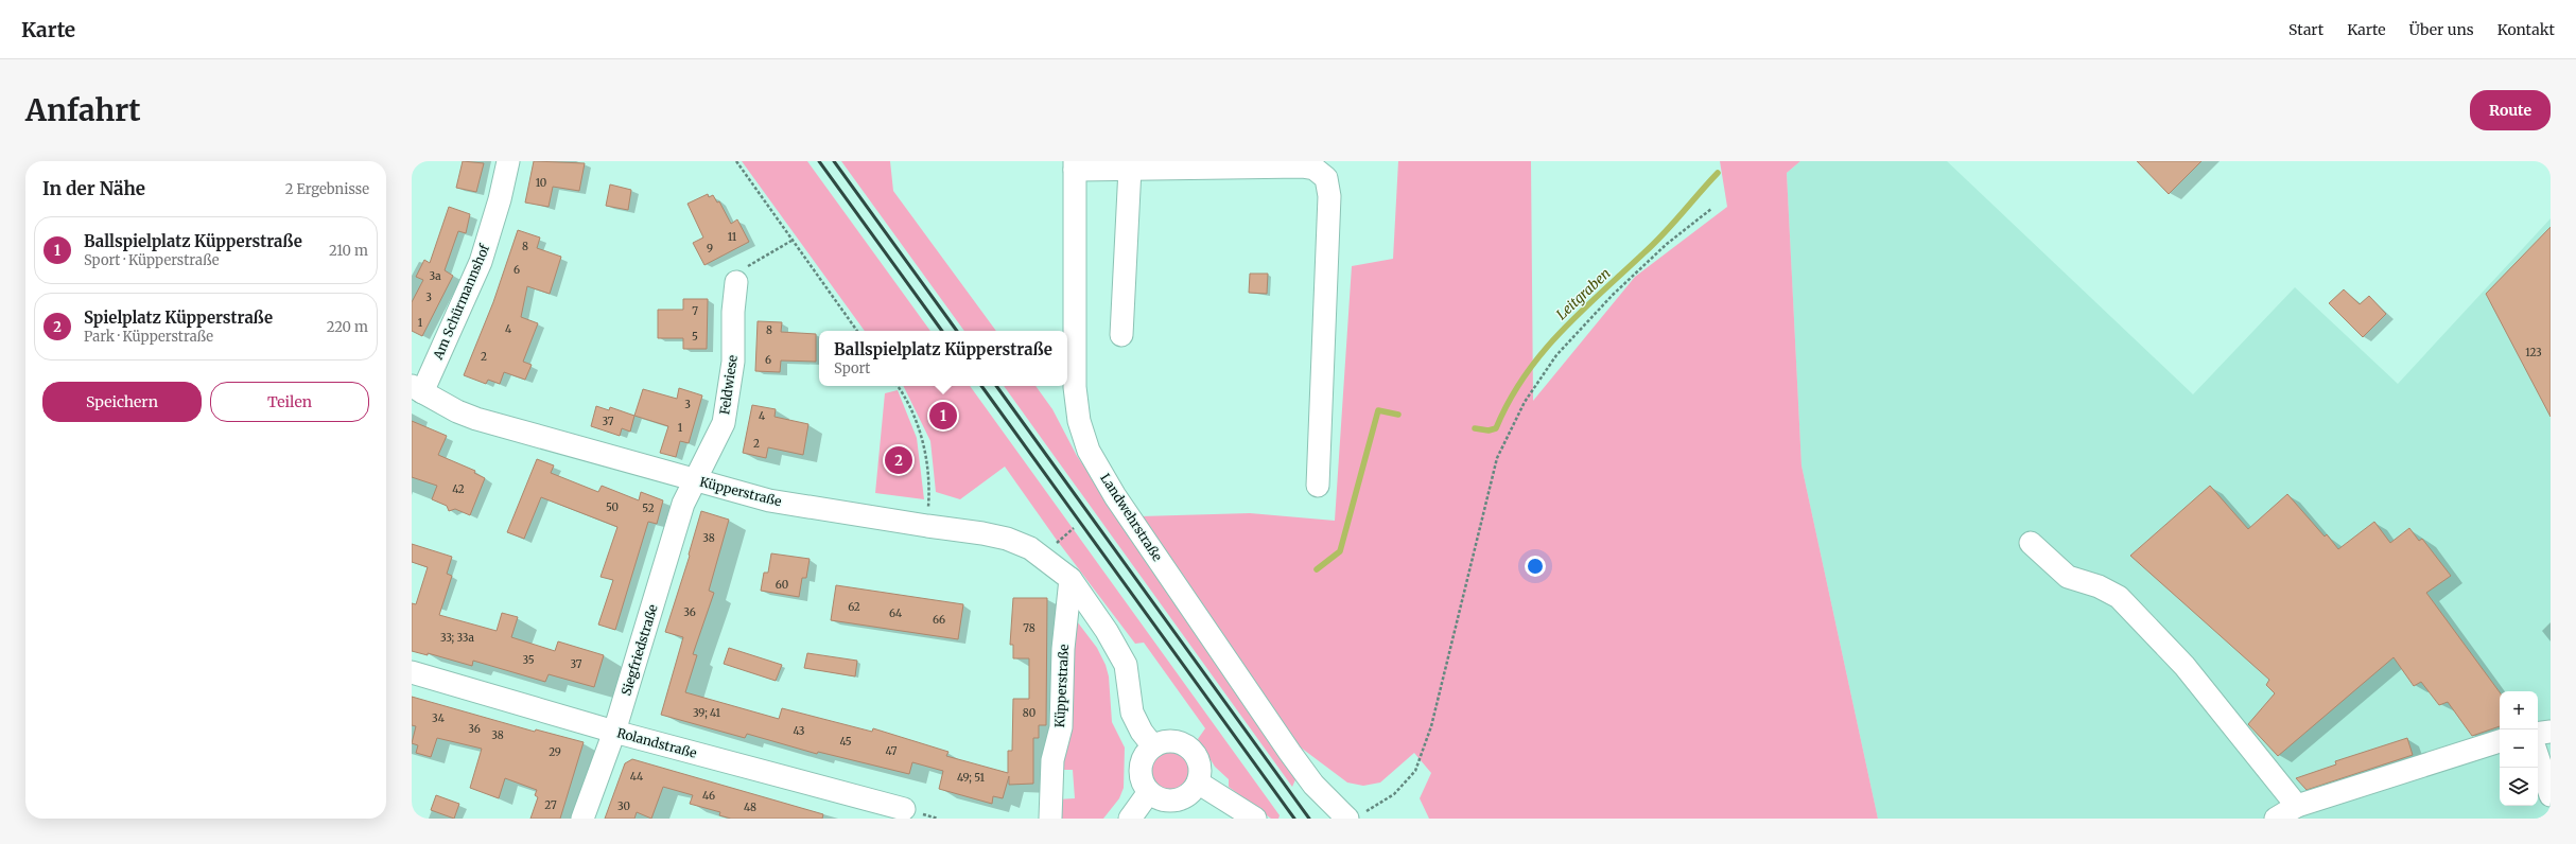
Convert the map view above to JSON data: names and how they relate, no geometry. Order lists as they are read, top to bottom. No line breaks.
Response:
{"streets":{"street":["Am Schürmannshof","Feldwiese","Küpperstraße","Landwehrstraße","Siegfriedstraße","Rolandstraße"]},"crossings":[["Am Schürmannshof","Küpperstraße"],["Feldwiese","Küpperstraße"],["Feldwiese","Siegfriedstraße"],["Küpperstraße","Siegfriedstraße"],["Siegfriedstraße","Rolandstraße"]],"water":["Leitgraben"],"house_numbers":["10","11","8","9","6","3a","3","7","1","4","8","5","123","2","6","3","4","37","1","2","42","50","52","38","60","62","36","64","66","78","33; 33a","35","37","39; 41","80","34","36","43","38","45","47","29","44","49; 51","46","27","30","48"],"page":{"header":"Karte","nav":["Start","Karte","Über uns","Kontakt"],"buttons":["Route",["Speichern","Teilen"]],"title":"Anfahrt","heading":["In der Nähe","2 Ergebnisse"],"list":[{"mark":"1","name":"Ballspielplatz Küpperstraße","note":"Sport · Küpperstraße","value":"210 m"},{"mark":"2","name":"Spielplatz Küpperstraße","note":"Park · Küpperstraße","value":"220 m"}],"popup":["Ballspielplatz Küpperstraße","Sport"],"pins":["1","2"],"map_buttons":["+","−"]}}
